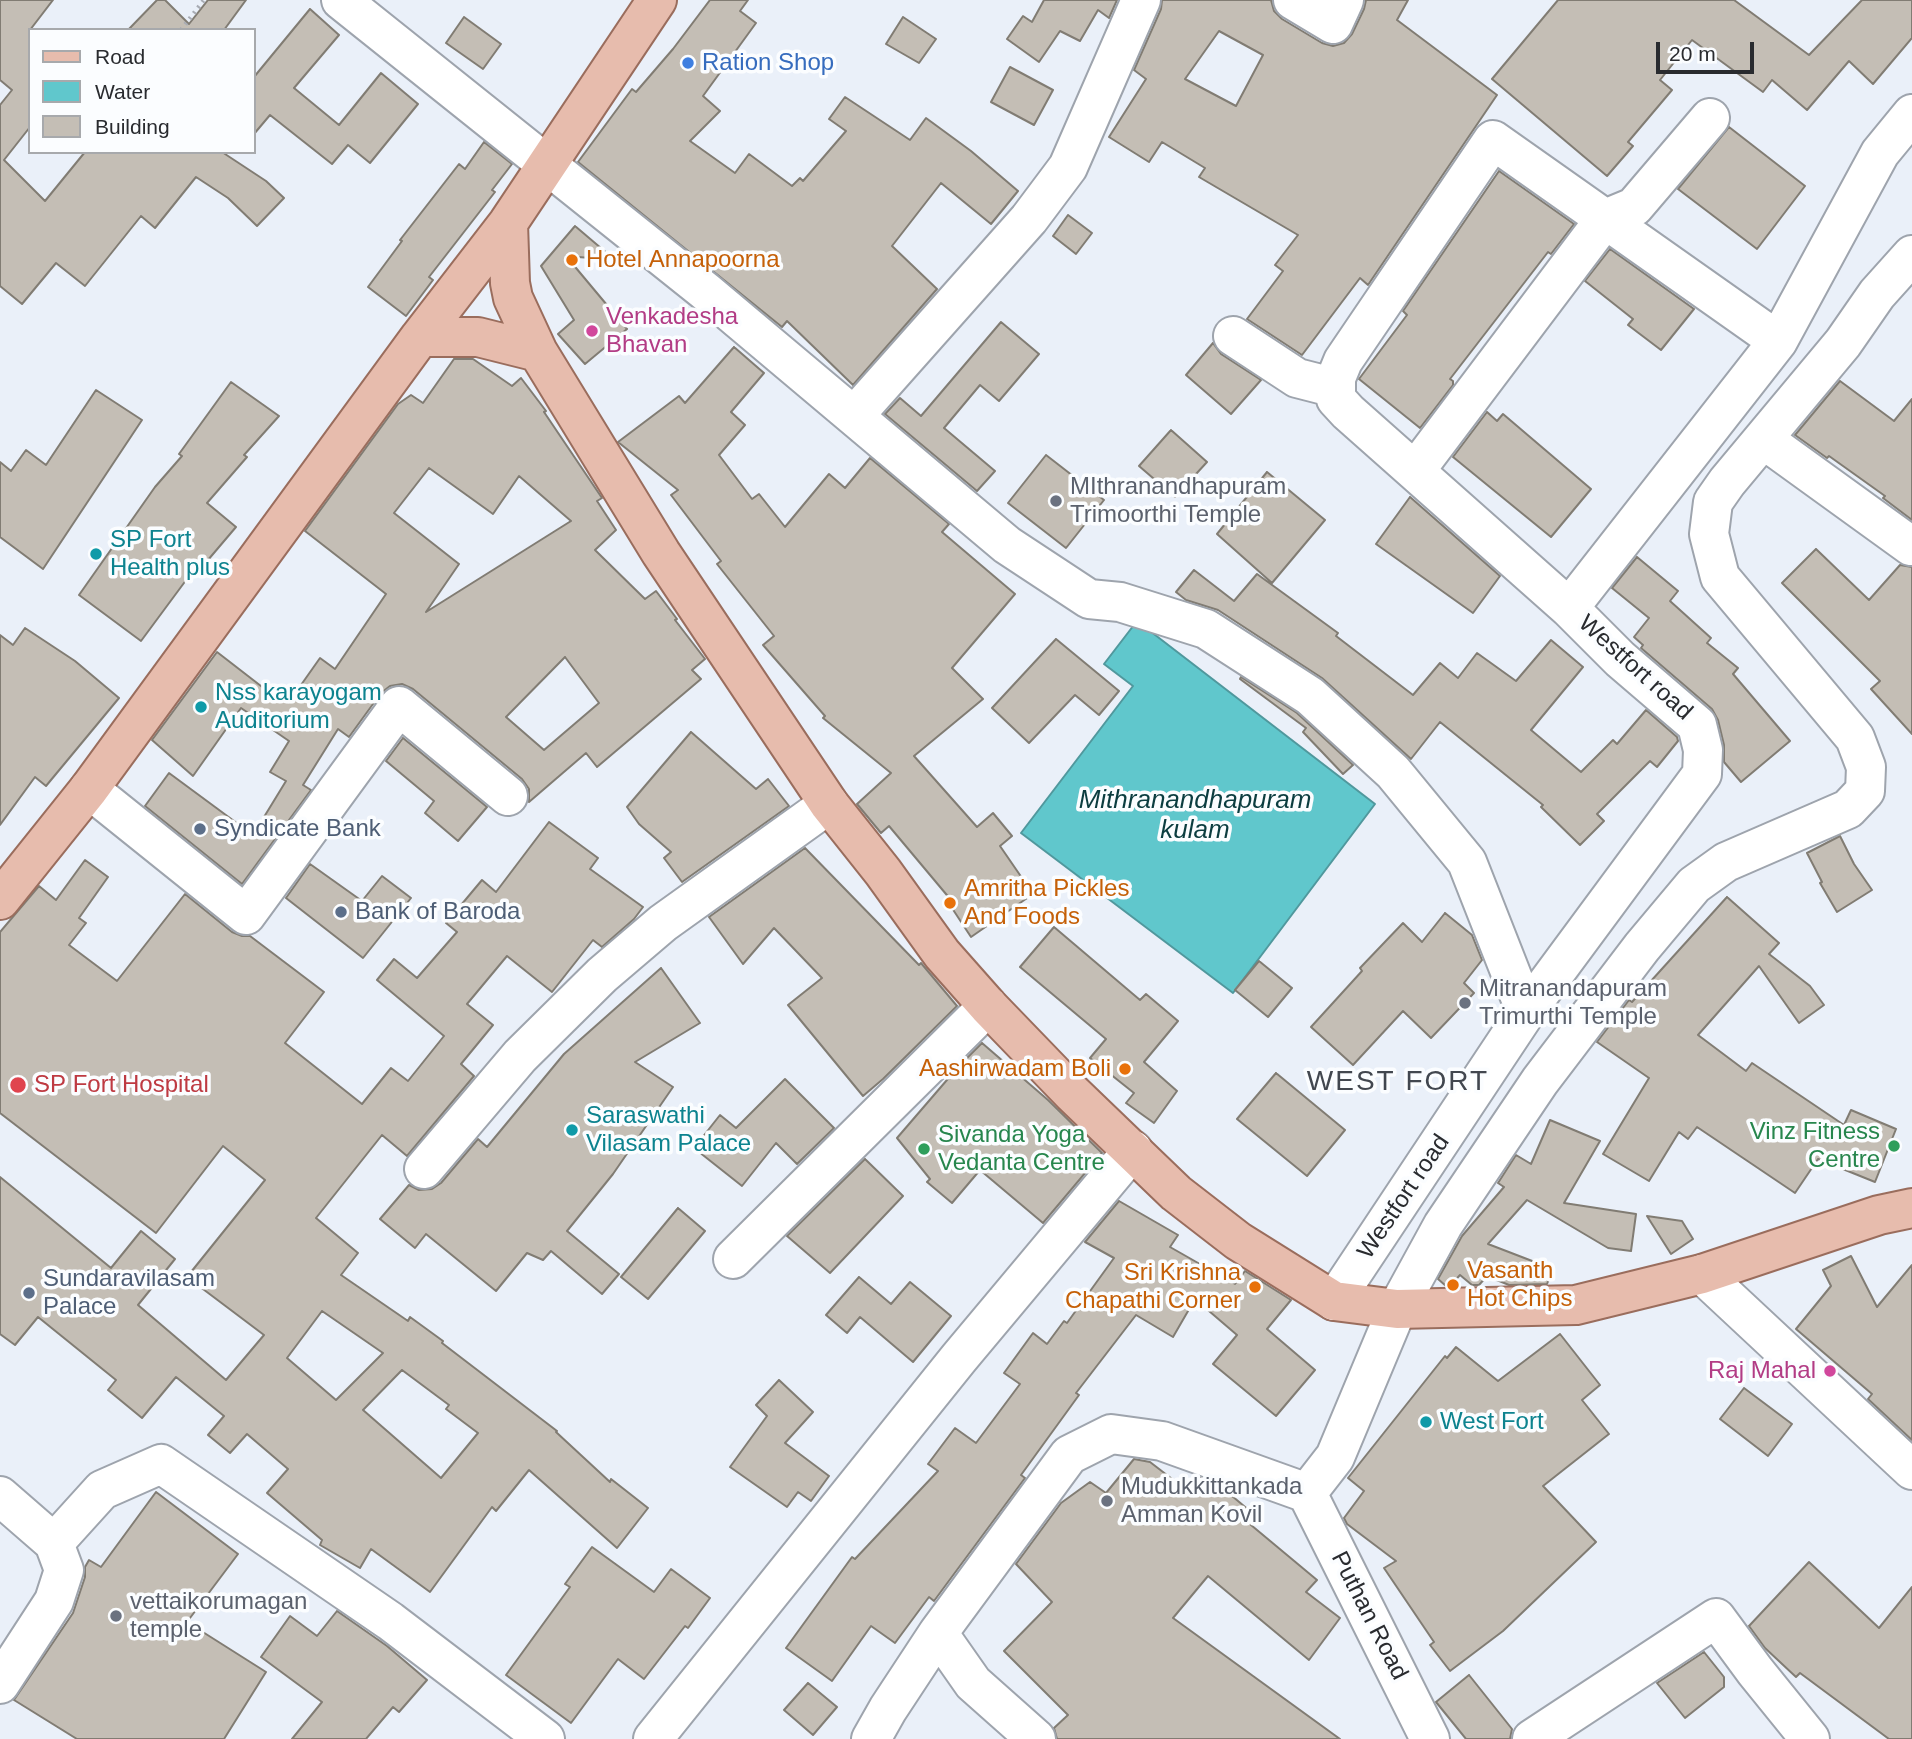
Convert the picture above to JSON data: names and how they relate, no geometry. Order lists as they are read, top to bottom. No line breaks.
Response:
{"streets":{"street":["Westfort road","Puthan Road"]},"districts":["WEST FORT"],"water":["Mithranandhapuram kulam"],"places":["Ration Shop","Hotel Annapoorna","Venkadesha Bhavan","MIthranandhapuram Trimoorthi Temple","SP Fort Health plus","Nss karayogam Auditorium","Syndicate Bank","Amritha Pickles And Foods","Bank of Baroda","Mitranandapuram Trimurthi Temple","Aashirwadam Boli","SP Fort Hospital","Saraswathi Vilasam Palace","Vinz Fitness Centre","Sivanda Yoga Vedanta Centre","Vasanth Hot Chips","Sri Krishna Chapathi Corner","Sundaravilasam Palace","Raj Mahal","West Fort","Mudukkittankada Amman Kovil","vettaikorumagan temple"],"legend":["Road","Water","Building"],"scale_bar":"20 m"}
